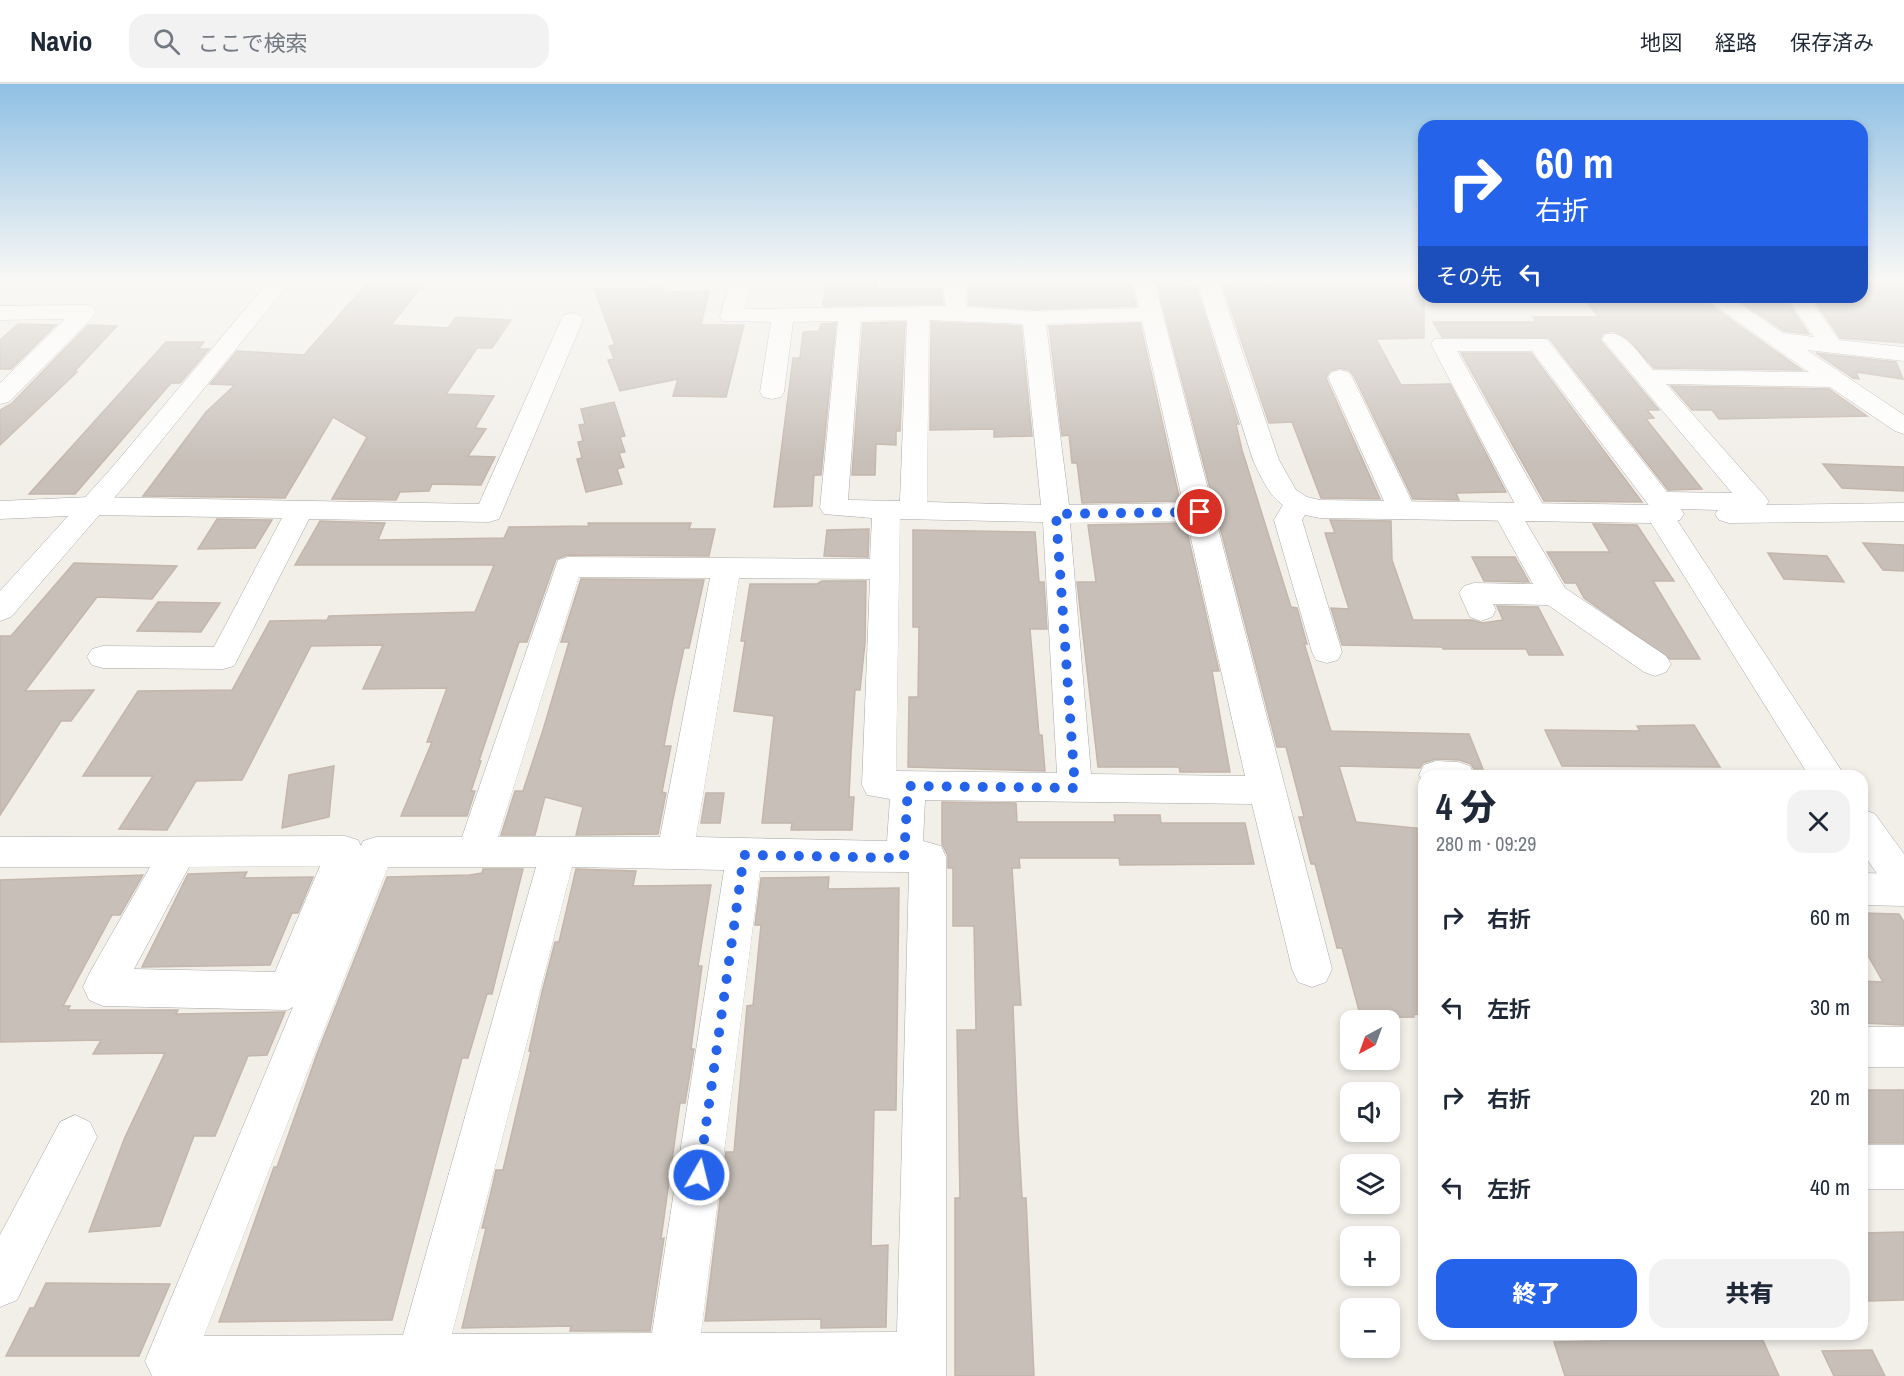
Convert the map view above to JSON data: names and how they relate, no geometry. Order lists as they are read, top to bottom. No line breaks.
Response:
{"north":"bottom left","page":{"header":"Navio","search":"ここで検索","nav":["地図","経路","保存済み"],"turn":["60 m","右折"],"then":"その先","heading":["4 分","280 m · 09:29"],"list":[{"name":"右折","value":"60 m"},{"name":"左折","value":"30 m"},{"name":"右折","value":"20 m"},{"name":"左折","value":"40 m"}],"map_buttons":["+","−"],"buttons":["終了","共有"]}}
